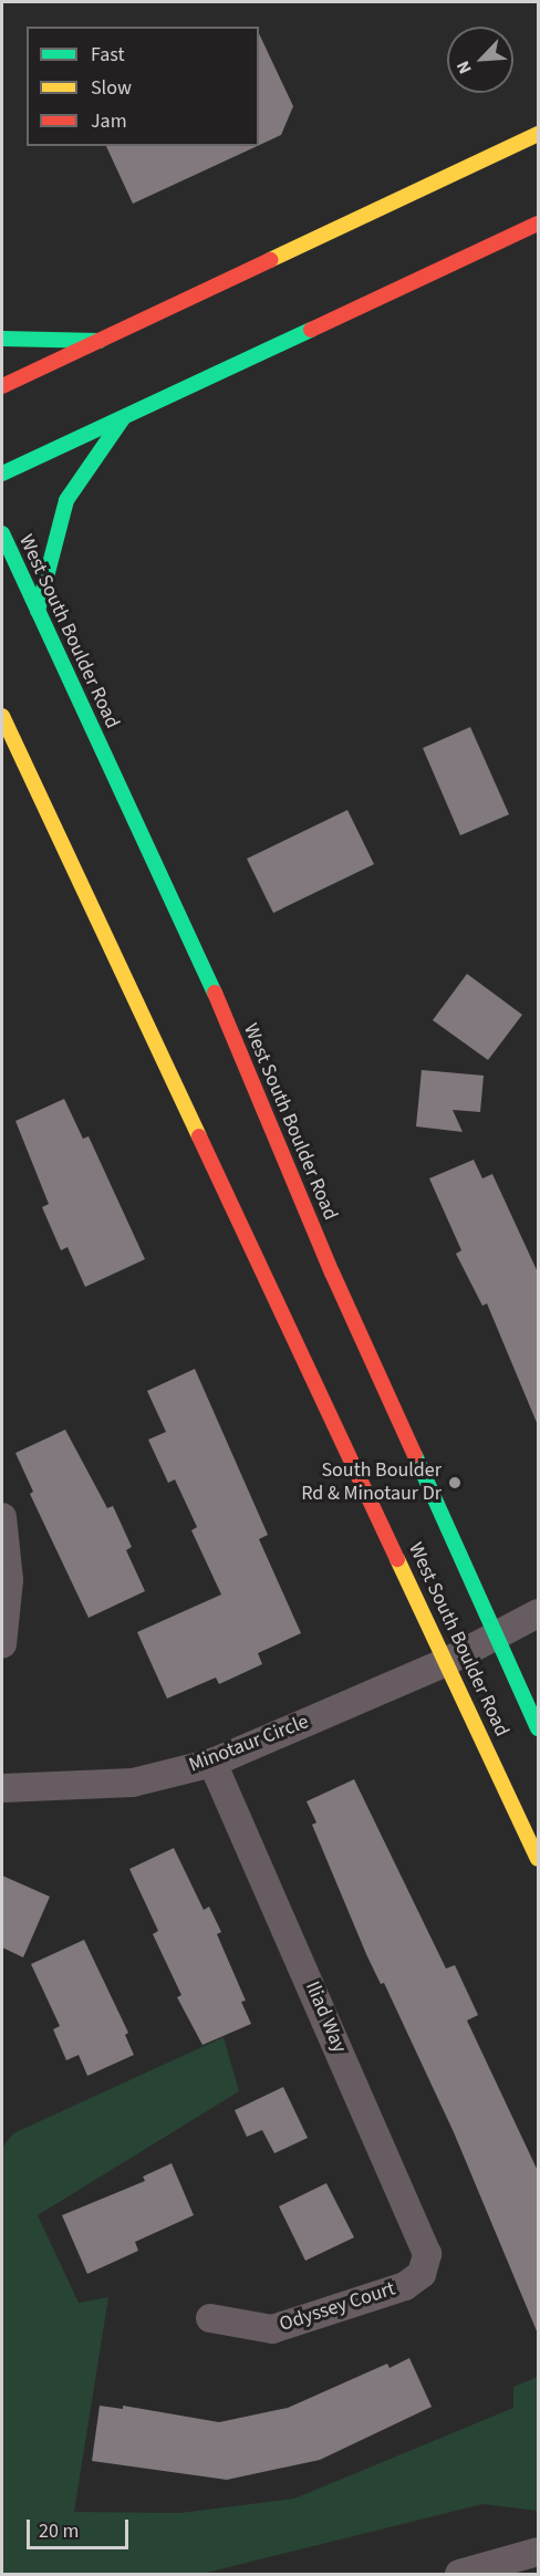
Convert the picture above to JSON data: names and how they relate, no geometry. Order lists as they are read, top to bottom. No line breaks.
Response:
{"streets":{"main road":["West South Boulder Road"],"street":["Minotaur Circle","Iliad Way","Odyssey Court"]},"crossings":[["West South Boulder Road","Minotaur Circle"],["Minotaur Circle","Iliad Way"],["Iliad Way","Odyssey Court"]],"places":["South Boulder Rd & Minotaur Dr"],"legend":["Fast","Slow","Jam"],"scale_bar":"20 m","north":"bottom left"}
